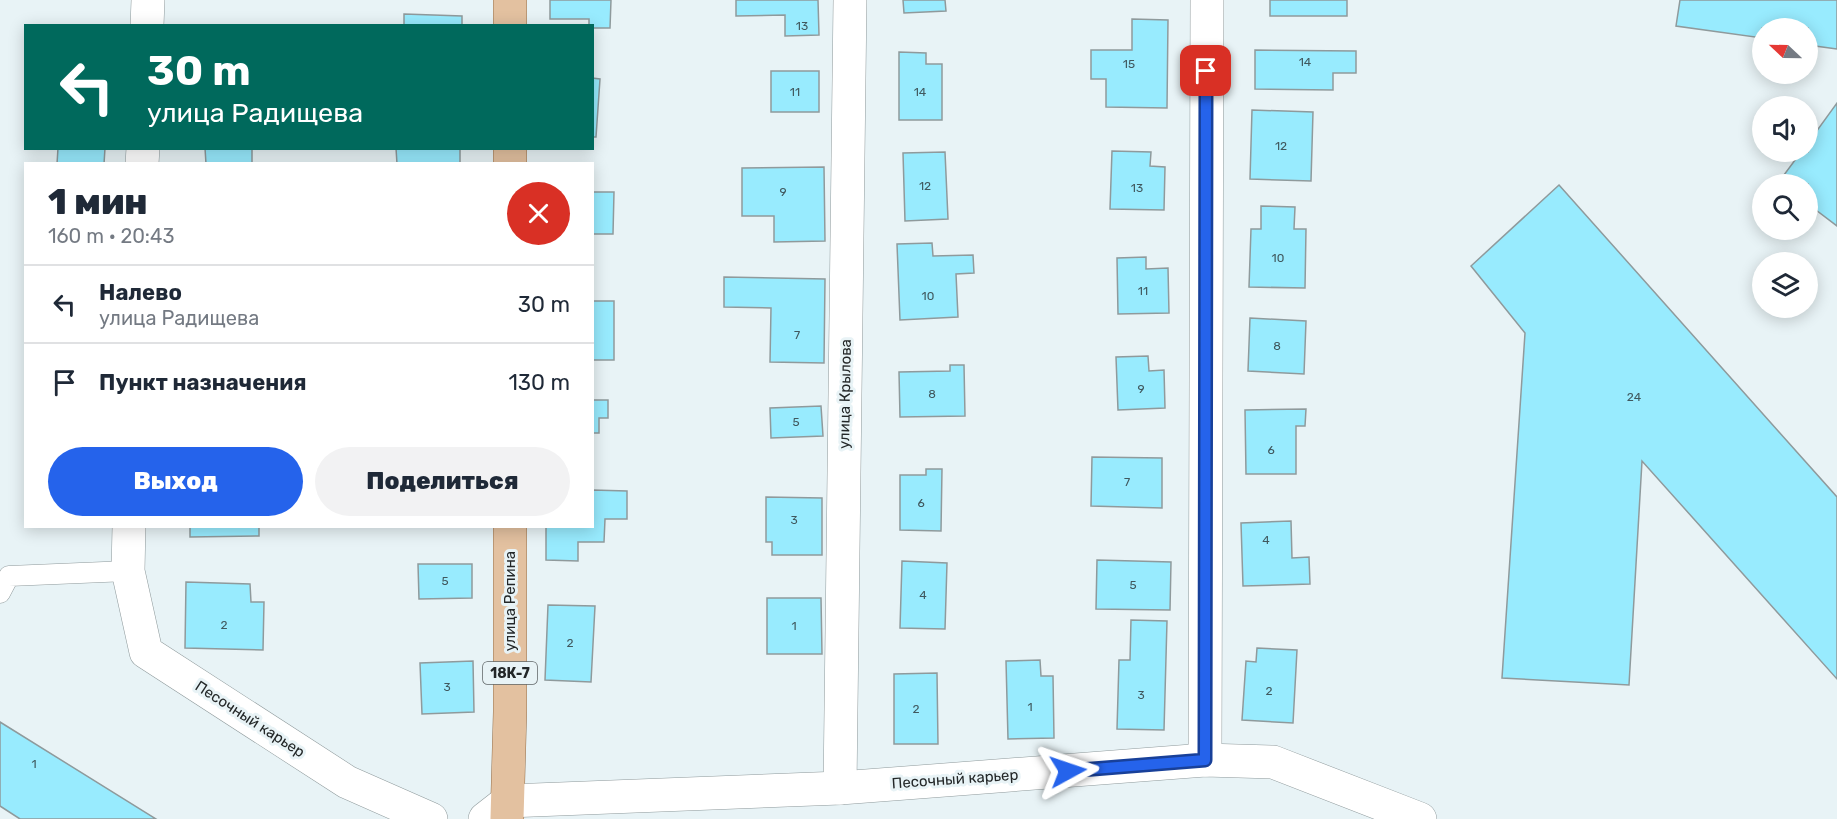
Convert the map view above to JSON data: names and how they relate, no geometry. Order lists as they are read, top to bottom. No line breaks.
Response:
{"streets":{"main road":["улица Репина","18К-7"],"street":["улица Крылова","Песочный карьер"]},"crossings":[["улица Крылова","Песочный карьер"],["улица Репина","Песочный карьер"]],"house_numbers":["13","14","15","11","14","12","12","13","9","10","11","10","7","8","9","8","24","5","6","7","6","3","4","5","5","4","2","1","2","3","2","3","1","2","1"],"north":"left","page":{"turn":["30 m","улица Радищева"],"heading":["1 мин","160 m · 20:43"],"list":[{"name":"Налево","note":"улица Радищева","value":"30 m"},{"name":"Пункт назначения","value":"130 m"}],"buttons":["Выход","Поделиться"]}}
